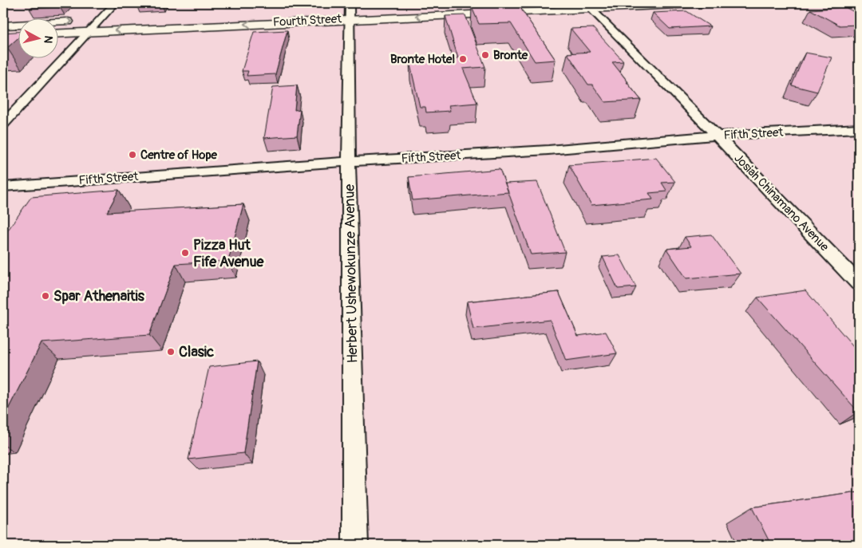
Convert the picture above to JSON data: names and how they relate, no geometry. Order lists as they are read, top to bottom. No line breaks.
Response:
{"streets":{"main road":["Fourth Street"],"street":["Fifth Street","Josiah Chinamano Avenue","Herbert Ushewokunze Avenue"]},"crossings":[["Fourth Street","Josiah Chinamano Avenue"],["Fourth Street","Herbert Ushewokunze Avenue"],["Fifth Street","Josiah Chinamano Avenue"],["Fifth Street","Herbert Ushewokunze Avenue"]],"places":["Bronte","Bronte Hotel","Centre of Hope","Pizza Hut Fife Avenue","Spar Athenaitis","Clasic"],"north":"right"}
